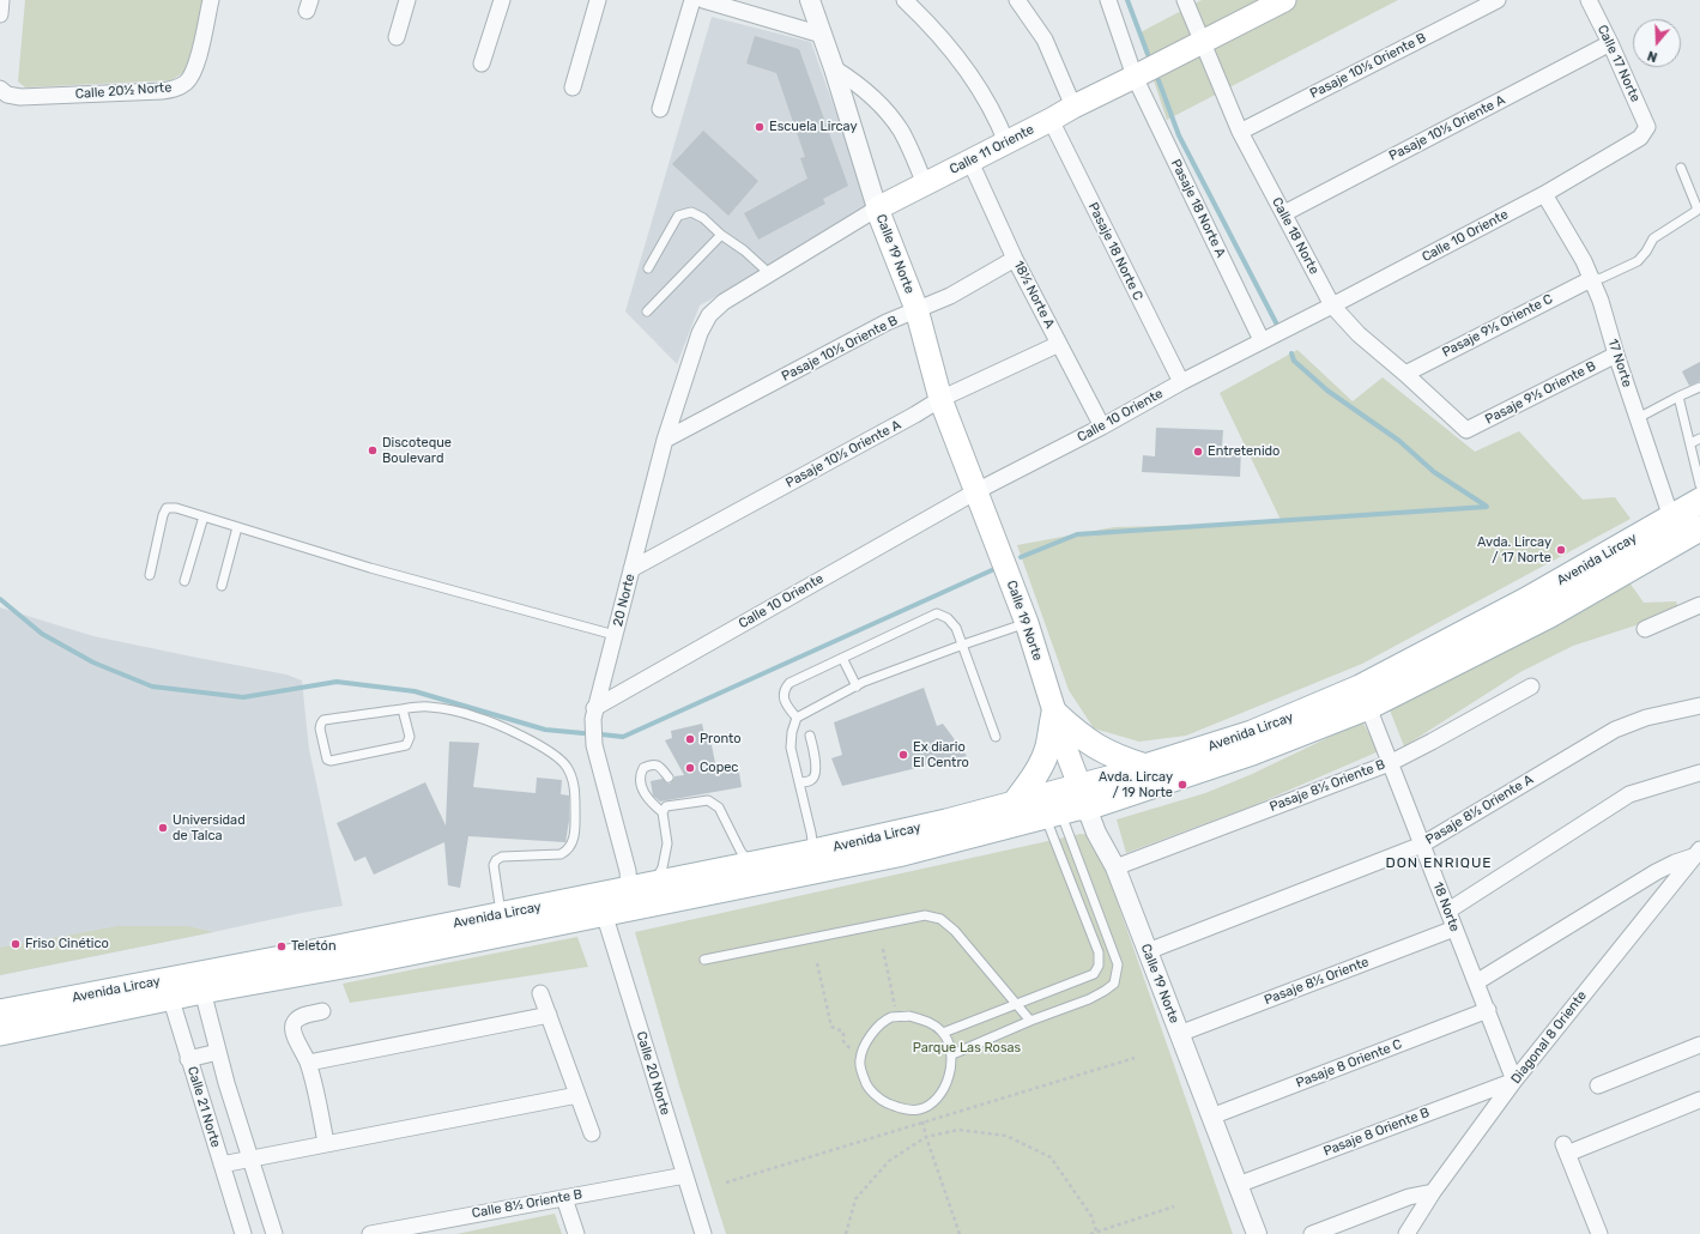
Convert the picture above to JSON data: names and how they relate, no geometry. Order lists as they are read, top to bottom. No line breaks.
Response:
{"streets":{"main road":["Calle 11 Oriente","Calle 19 Norte","Avenida Lircay"],"street":["Calle 17 Norte","Pasaje 10½ Oriente B","Calle 20½ Norte","Pasaje 10½ Oriente A","Pasaje 18 Norte A","Calle 18 Norte","Calle 10 Oriente","Pasaje 18 Norte C","18½ Norte A","Pasaje 9½ Oriente C","17 Norte","Pasaje 9½ Oriente B","20 Norte","Pasaje 8½ Oriente B","Pasaje 8½ Oriente A","18 Norte","Pasaje 8½ Oriente","Diagonal 8 Oriente","Pasaje 8 Oriente C","Calle 20 Norte","Calle 21 Norte","Pasaje 8 Oriente B","Calle 8½ Oriente B"]},"crossings":[["Calle 17 Norte","Pasaje 10½ Oriente A"],["Calle 17 Norte","Calle 10 Oriente"],["Pasaje 10½ Oriente B","Calle 18 Norte"],["Pasaje 10½ Oriente B","Calle 19 Norte"],["Pasaje 10½ Oriente B","18½ Norte A"],["Pasaje 10½ Oriente B","20 Norte"],["Pasaje 10½ Oriente A","Calle 18 Norte"],["Pasaje 10½ Oriente A","Calle 19 Norte"],["Pasaje 10½ Oriente A","18½ Norte A"],["Pasaje 10½ Oriente A","20 Norte"],["Calle 11 Oriente","Pasaje 18 Norte A"],["Calle 11 Oriente","Calle 18 Norte"],["Calle 11 Oriente","Pasaje 18 Norte C"],["Calle 11 Oriente","Calle 19 Norte"],["Calle 11 Oriente","18½ Norte A"],["Calle 11 Oriente","20 Norte"],["Pasaje 18 Norte A","Calle 10 Oriente"],["Calle 18 Norte","Calle 10 Oriente"],["Calle 18 Norte","Pasaje 9½ Oriente C"],["Calle 18 Norte","Pasaje 9½ Oriente B"],["Calle 10 Oriente","Pasaje 18 Norte C"],["Calle 10 Oriente","Calle 19 Norte"],["Calle 10 Oriente","18½ Norte A"],["Calle 10 Oriente","17 Norte"],["Calle 10 Oriente","20 Norte"],["Calle 19 Norte","Avenida Lircay"],["Calle 19 Norte","Pasaje 8½ Oriente B"],["Calle 19 Norte","Pasaje 8½ Oriente A"],["Calle 19 Norte","Pasaje 8½ Oriente"],["Calle 19 Norte","Pasaje 8 Oriente C"],["Calle 19 Norte","Pasaje 8 Oriente B"],["Pasaje 9½ Oriente C","17 Norte"],["17 Norte","Pasaje 9½ Oriente B"],["17 Norte","Avenida Lircay"],["Avenida Lircay","20 Norte"],["Avenida Lircay","18 Norte"],["Avenida Lircay","Calle 20 Norte"],["Avenida Lircay","Calle 21 Norte"],["Pasaje 8½ Oriente B","18 Norte"],["Pasaje 8½ Oriente A","18 Norte"],["18 Norte","Pasaje 8½ Oriente"],["18 Norte","Diagonal 8 Oriente"],["18 Norte","Pasaje 8 Oriente C"],["18 Norte","Pasaje 8 Oriente B"],["Diagonal 8 Oriente","Pasaje 8 Oriente B"],["Calle 20 Norte","Calle 8½ Oriente B"]],"districts":["DON ENRIQUE"],"parks":["Parque Las Rosas"],"places":["Escuela Lircay","Discoteque Boulevard","Entretenido","Avda. Lircay / 17 Norte","Pronto","Ex diario El Centro","Copec","Avda. Lircay / 19 Norte","Universidad de Talca","Friso Cinético","Teletón"],"north":"bottom"}
